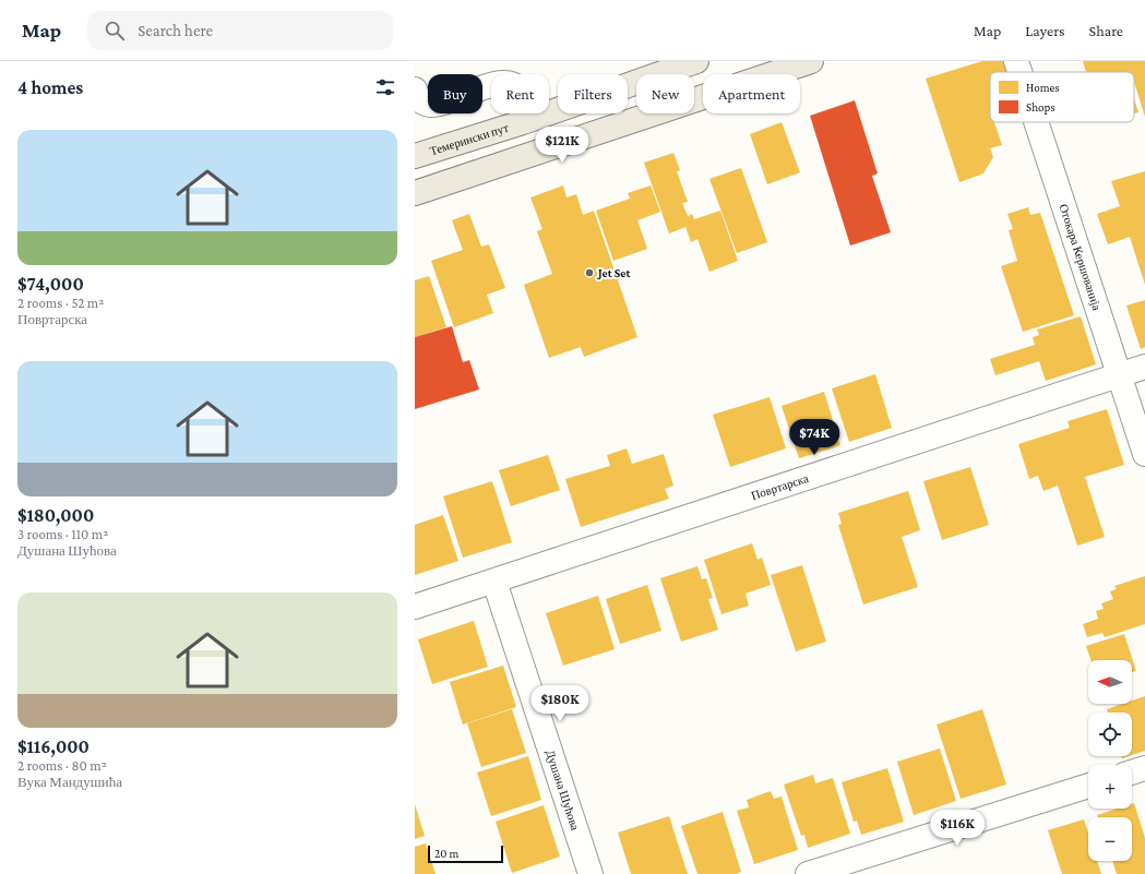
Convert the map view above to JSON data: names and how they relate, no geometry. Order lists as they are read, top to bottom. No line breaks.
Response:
{"streets":{"main road":["Темерински пут"],"street":["Отокара Кершованија","Повртарска","Душана Шућова"]},"crossings":[["Отокара Кершованија","Повртарска"],["Повртарска","Душана Шућова"]],"places":["Jet Set"],"legend":["Homes","Shops"],"scale_bar":"20 m","north":"left","page":{"header":"Map","search":"Search here","nav":["Map","Layers","Share"],"heading":"4 homes","chip":["Buy","Rent","Filters","New","Apartment"],"list":[{"name":"$74,000","note":"2 rooms · 52 m² · Повртарска"},{"name":"$180,000","note":"3 rooms · 110 m² · Душана Шућова"},{"name":"$116,000","note":"2 rooms · 80 m² · Вука Мандушића"}],"price":["$121K","$74K","$180K","$116K"],"map_buttons":["+","−"],"scale":"20 m"}}
